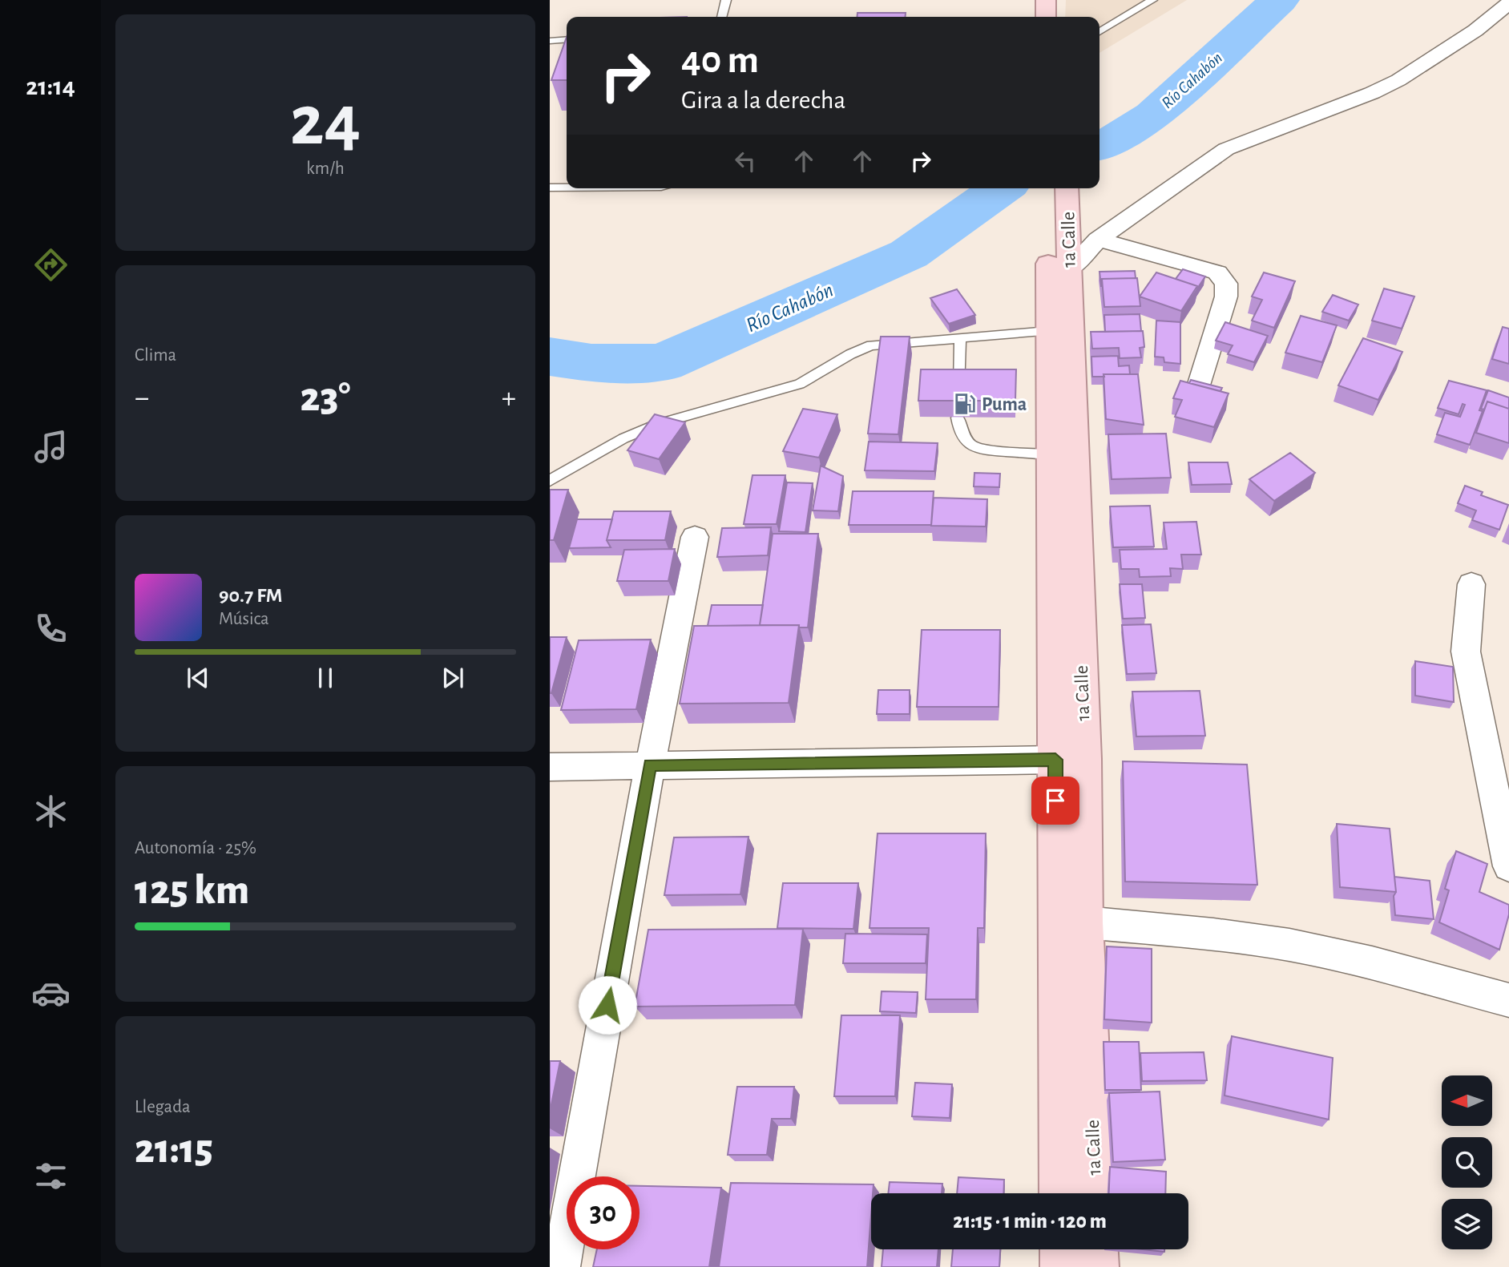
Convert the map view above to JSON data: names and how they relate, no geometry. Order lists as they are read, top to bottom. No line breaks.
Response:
{"streets":{"main road":["1a Calle"]},"water":["Río Cahabón"],"places":{"fuel station":["Puma"]},"north":"left","page":{"tabs":"21:14","tile":[["24","km/h"],"Clima",["Autonomía · 25%","125 km"],["Llegada","21:15"]],"turn":["40 m","Gira a la derecha"],"heat":["−","23°","+"],"song":["90.7 FM","Música"],"limit":"30","trip":"21:15 · 1 min · 120 m"}}
